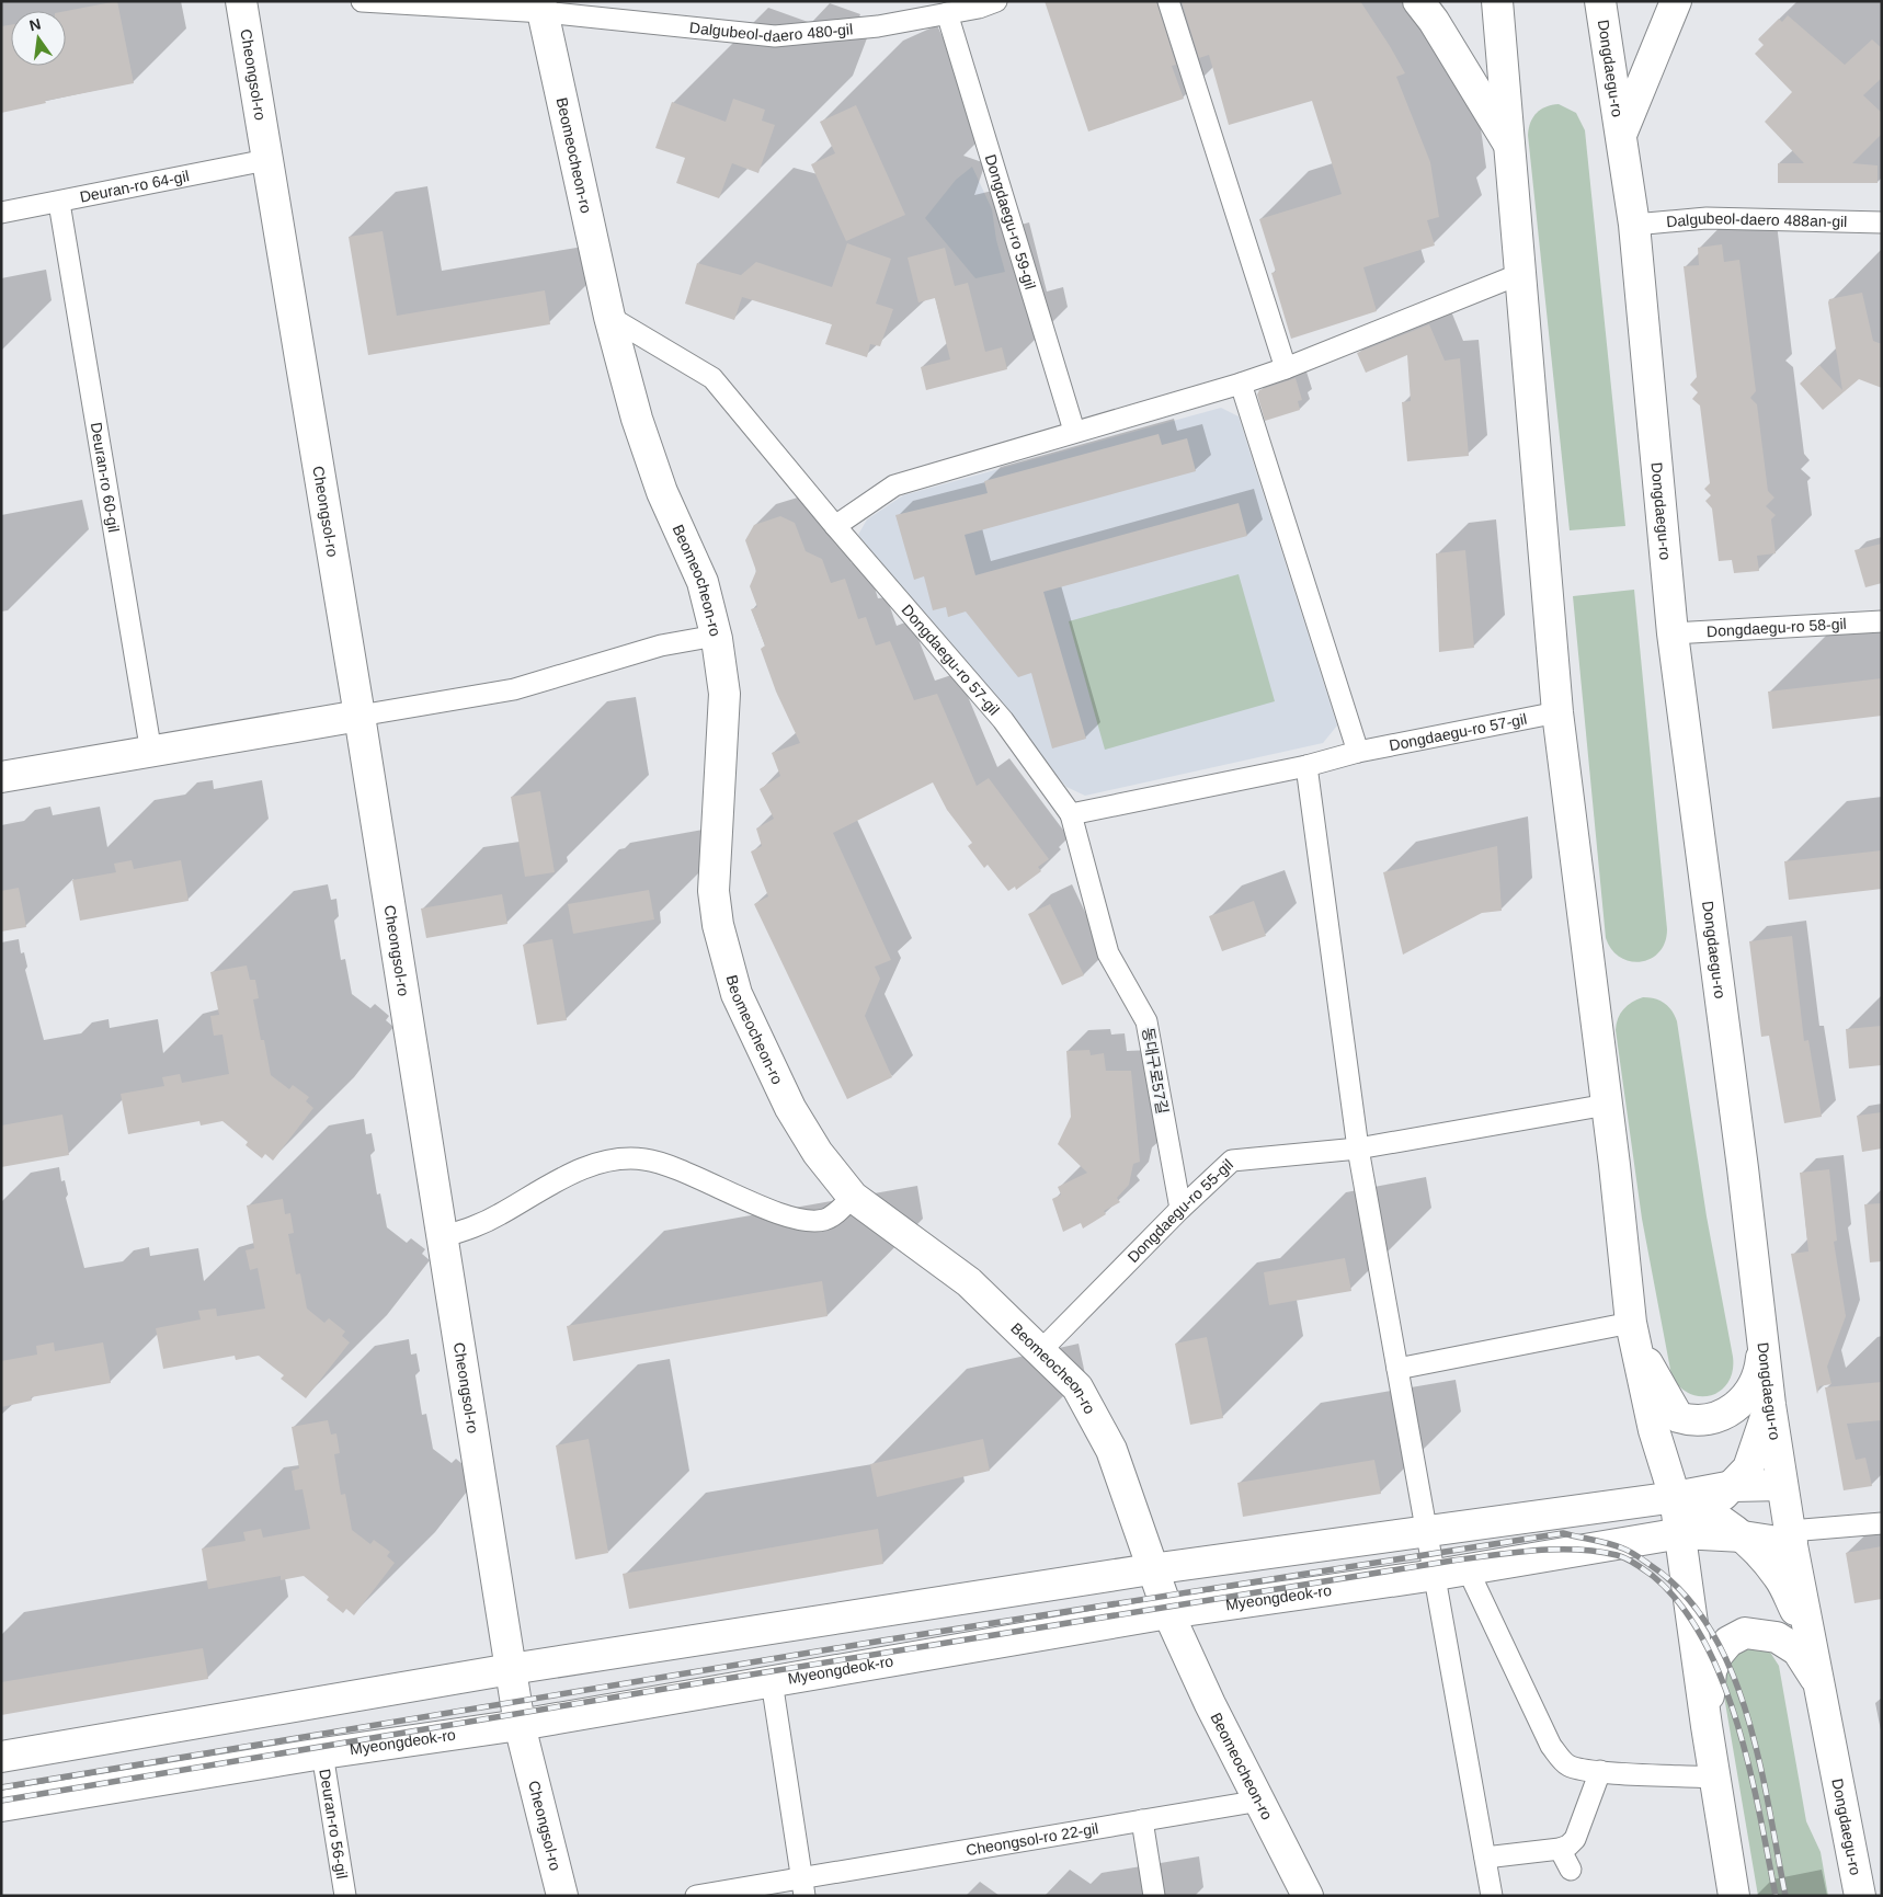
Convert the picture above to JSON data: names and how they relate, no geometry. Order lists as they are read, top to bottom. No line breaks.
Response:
{"streets":{"main road":["Dongdaegu-ro","Cheongsol-ro","Beomeocheon-ro","Myeongdeok-ro"],"street":["Dalgubeol-daero 480-gil","Deuran-ro 64-gil","Dongdaegu-ro 59-gil","Dalgubeol-daero 488an-gil","Deuran-ro 60-gil","Dongdaegu-ro 58-gil","Dongdaegu-ro 57-gil","동대구로57길","Dongdaegu-ro 55-gil","Deuran-ro 56-gil","Cheongsol-ro 22-gil"]},"crossings":[["Dalgubeol-daero 480-gil","Beomeocheon-ro"],["Dalgubeol-daero 480-gil","Dongdaegu-ro 59-gil"],["Dongdaegu-ro","Dalgubeol-daero 488an-gil"],["Dongdaegu-ro","Dongdaegu-ro 58-gil"],["Dongdaegu-ro","Myeongdeok-ro"],["Cheongsol-ro","Deuran-ro 64-gil"],["Cheongsol-ro","Myeongdeok-ro"],["Beomeocheon-ro","Dongdaegu-ro 57-gil"],["Beomeocheon-ro","Dongdaegu-ro 55-gil"],["Beomeocheon-ro","Myeongdeok-ro"],["Beomeocheon-ro","Cheongsol-ro 22-gil"],["Deuran-ro 64-gil","Deuran-ro 60-gil"],["Dongdaegu-ro 57-gil","동대구로57길"],["동대구로57길","Dongdaegu-ro 55-gil"],["Myeongdeok-ro","Deuran-ro 56-gil"]],"north":"top"}
